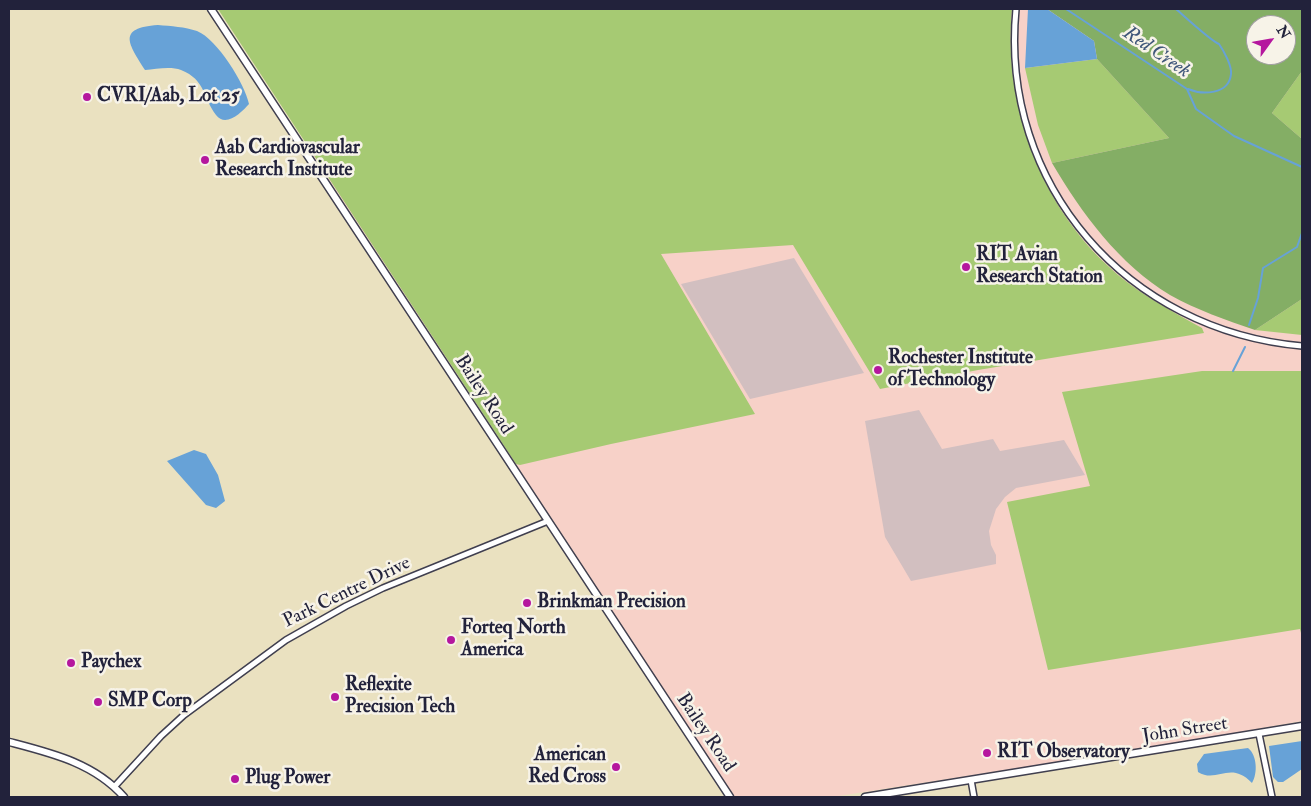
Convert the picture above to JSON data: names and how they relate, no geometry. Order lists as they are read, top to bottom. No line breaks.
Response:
{"streets":{"street":["Bailey Road","Park Centre Drive","John Street"]},"crossings":[["Bailey Road","Park Centre Drive"]],"water":["Red Creek"],"places":["CVRI/Aab, Lot 25","Aab Cardiovascular Research Institute","RIT Avian Research Station","Rochester Institute of Technology","Brinkman Precision","Forteq North America","Paychex","Reflexite Precision Tech","SMP Corp","RIT Observatory","American Red Cross","Plug Power"],"north":"top right"}
